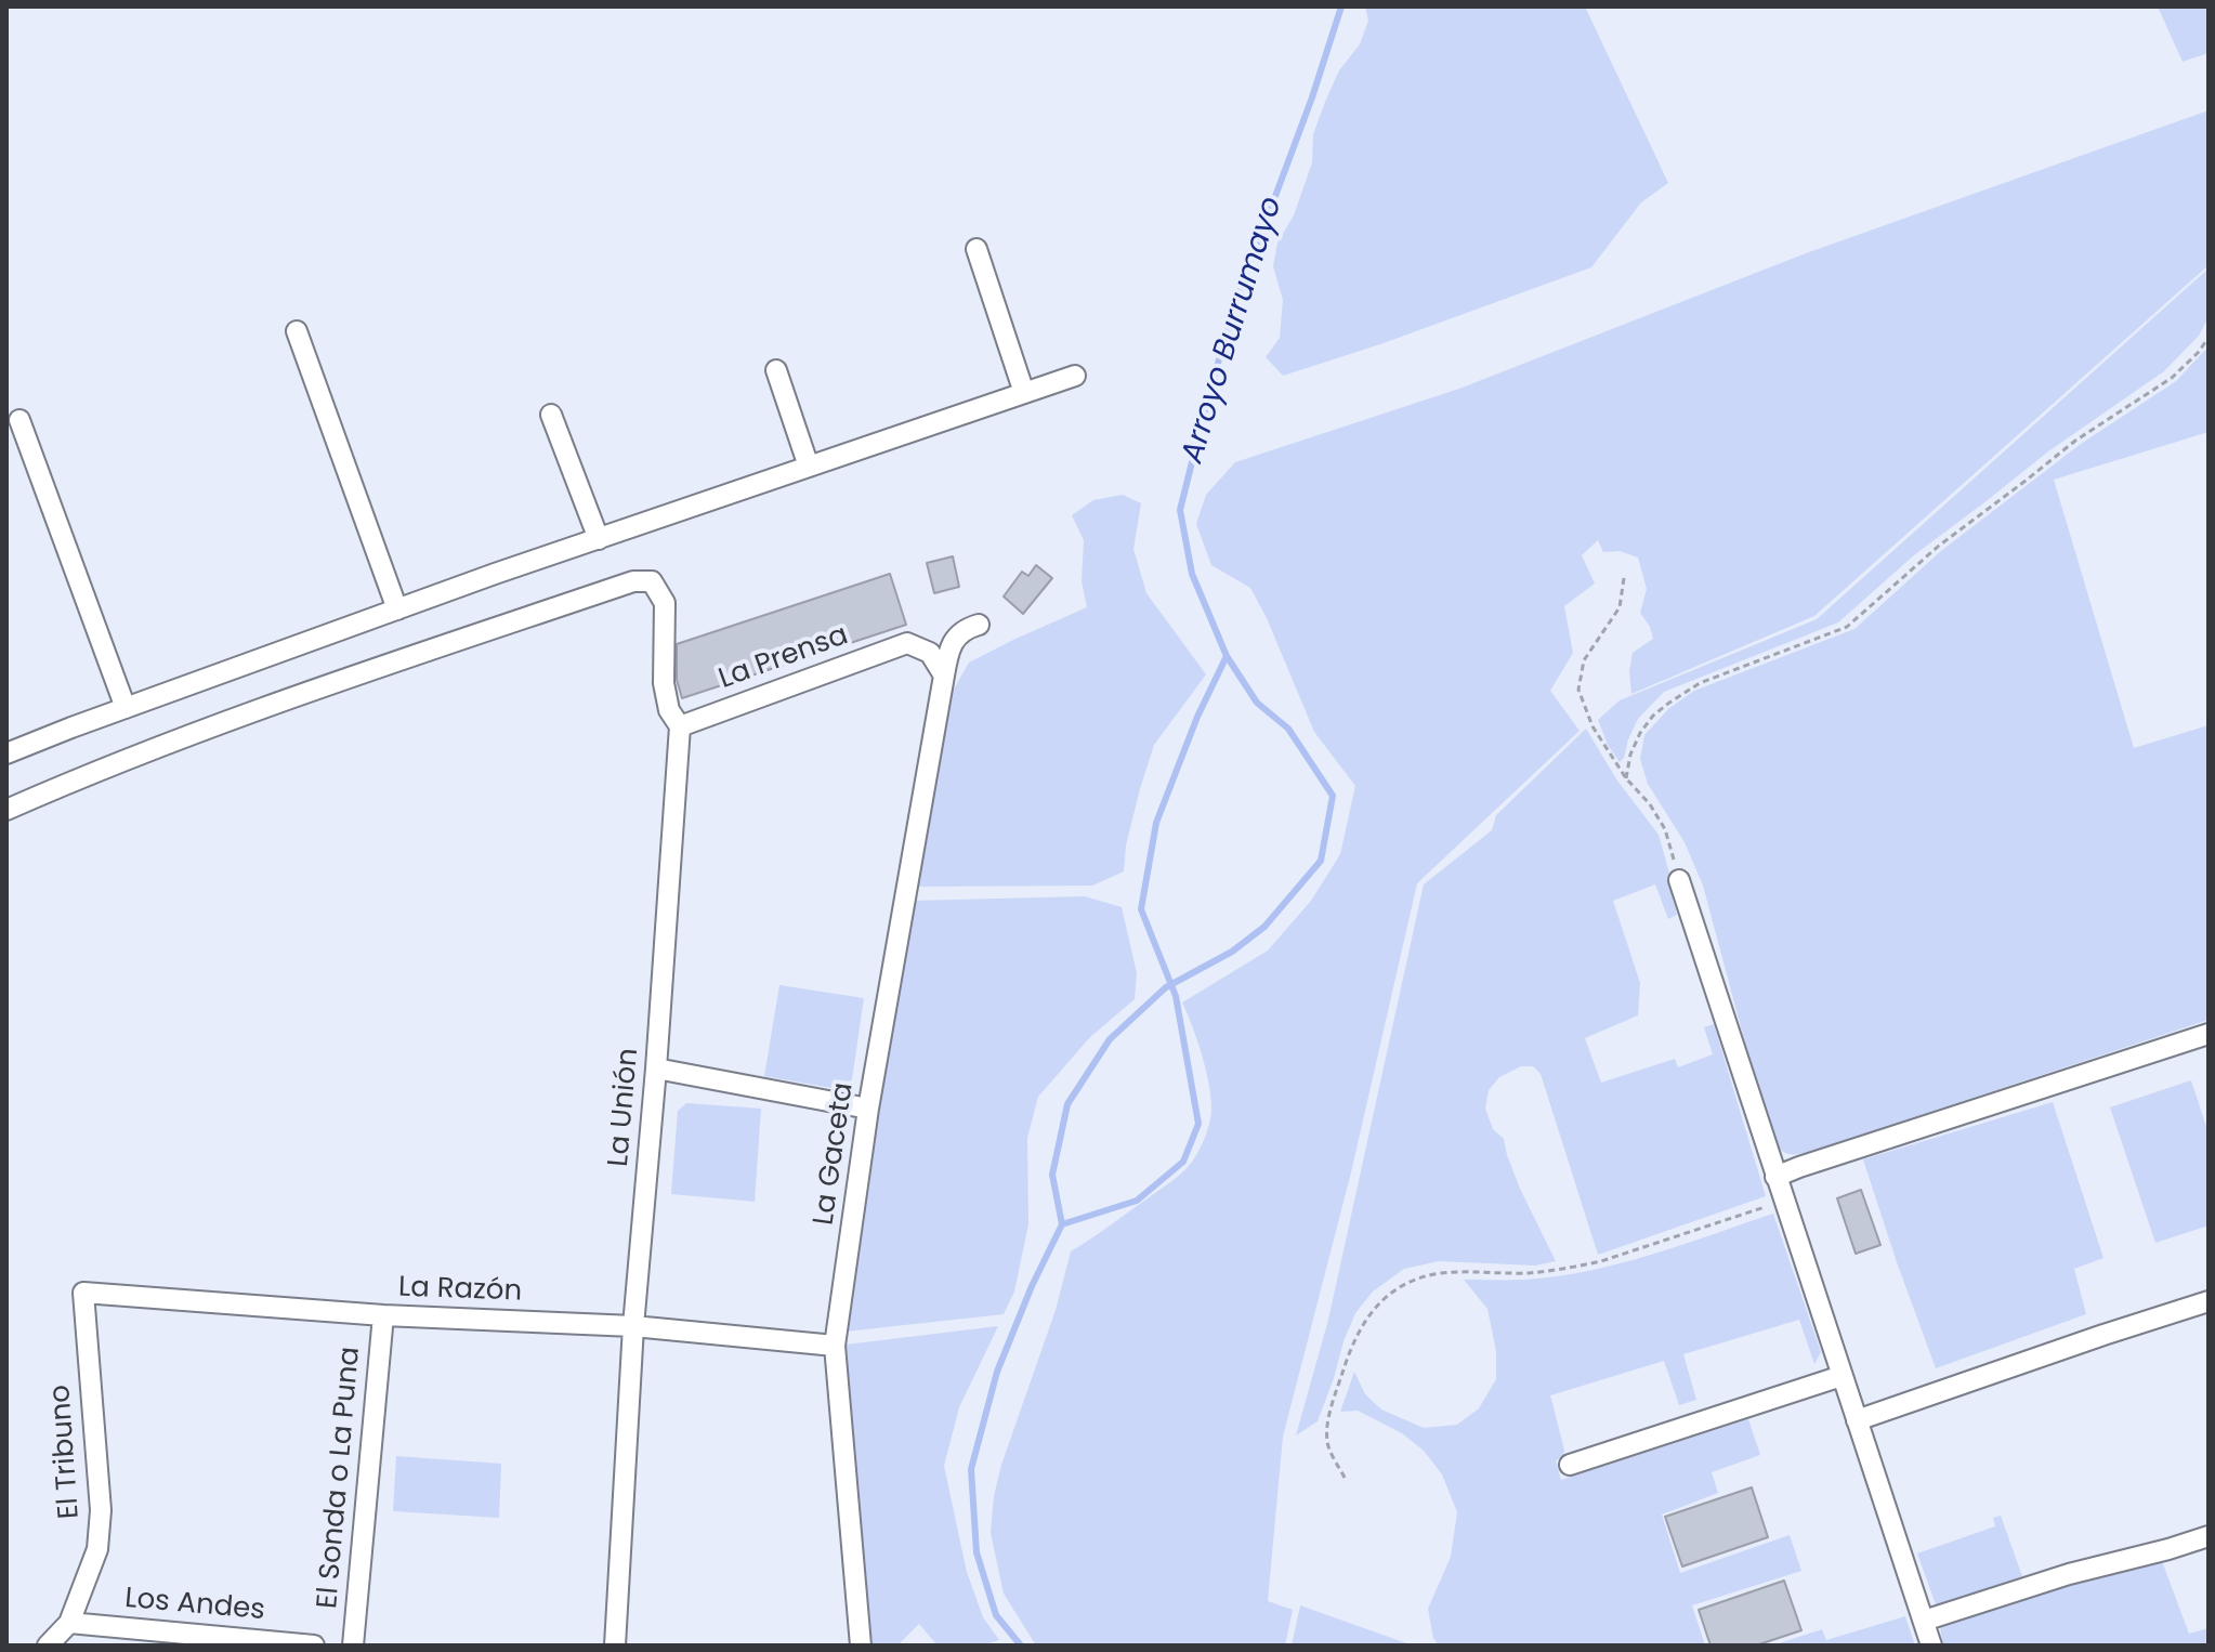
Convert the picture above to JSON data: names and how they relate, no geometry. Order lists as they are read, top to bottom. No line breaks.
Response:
{"streets":{"street":["La Prensa","La Unión","La Gaceta","La Razón","El Tribuno","El Sonda o La Puna","Los Andes"]},"crossings":[["La Prensa","La Unión"],["La Prensa","La Gaceta"],["La Unión","La Razón"],["La Gaceta","La Razón"],["La Razón","El Tribuno"],["La Razón","El Sonda o La Puna"],["El Tribuno","Los Andes"]],"water":["Arroyo Burrumayo"]}
